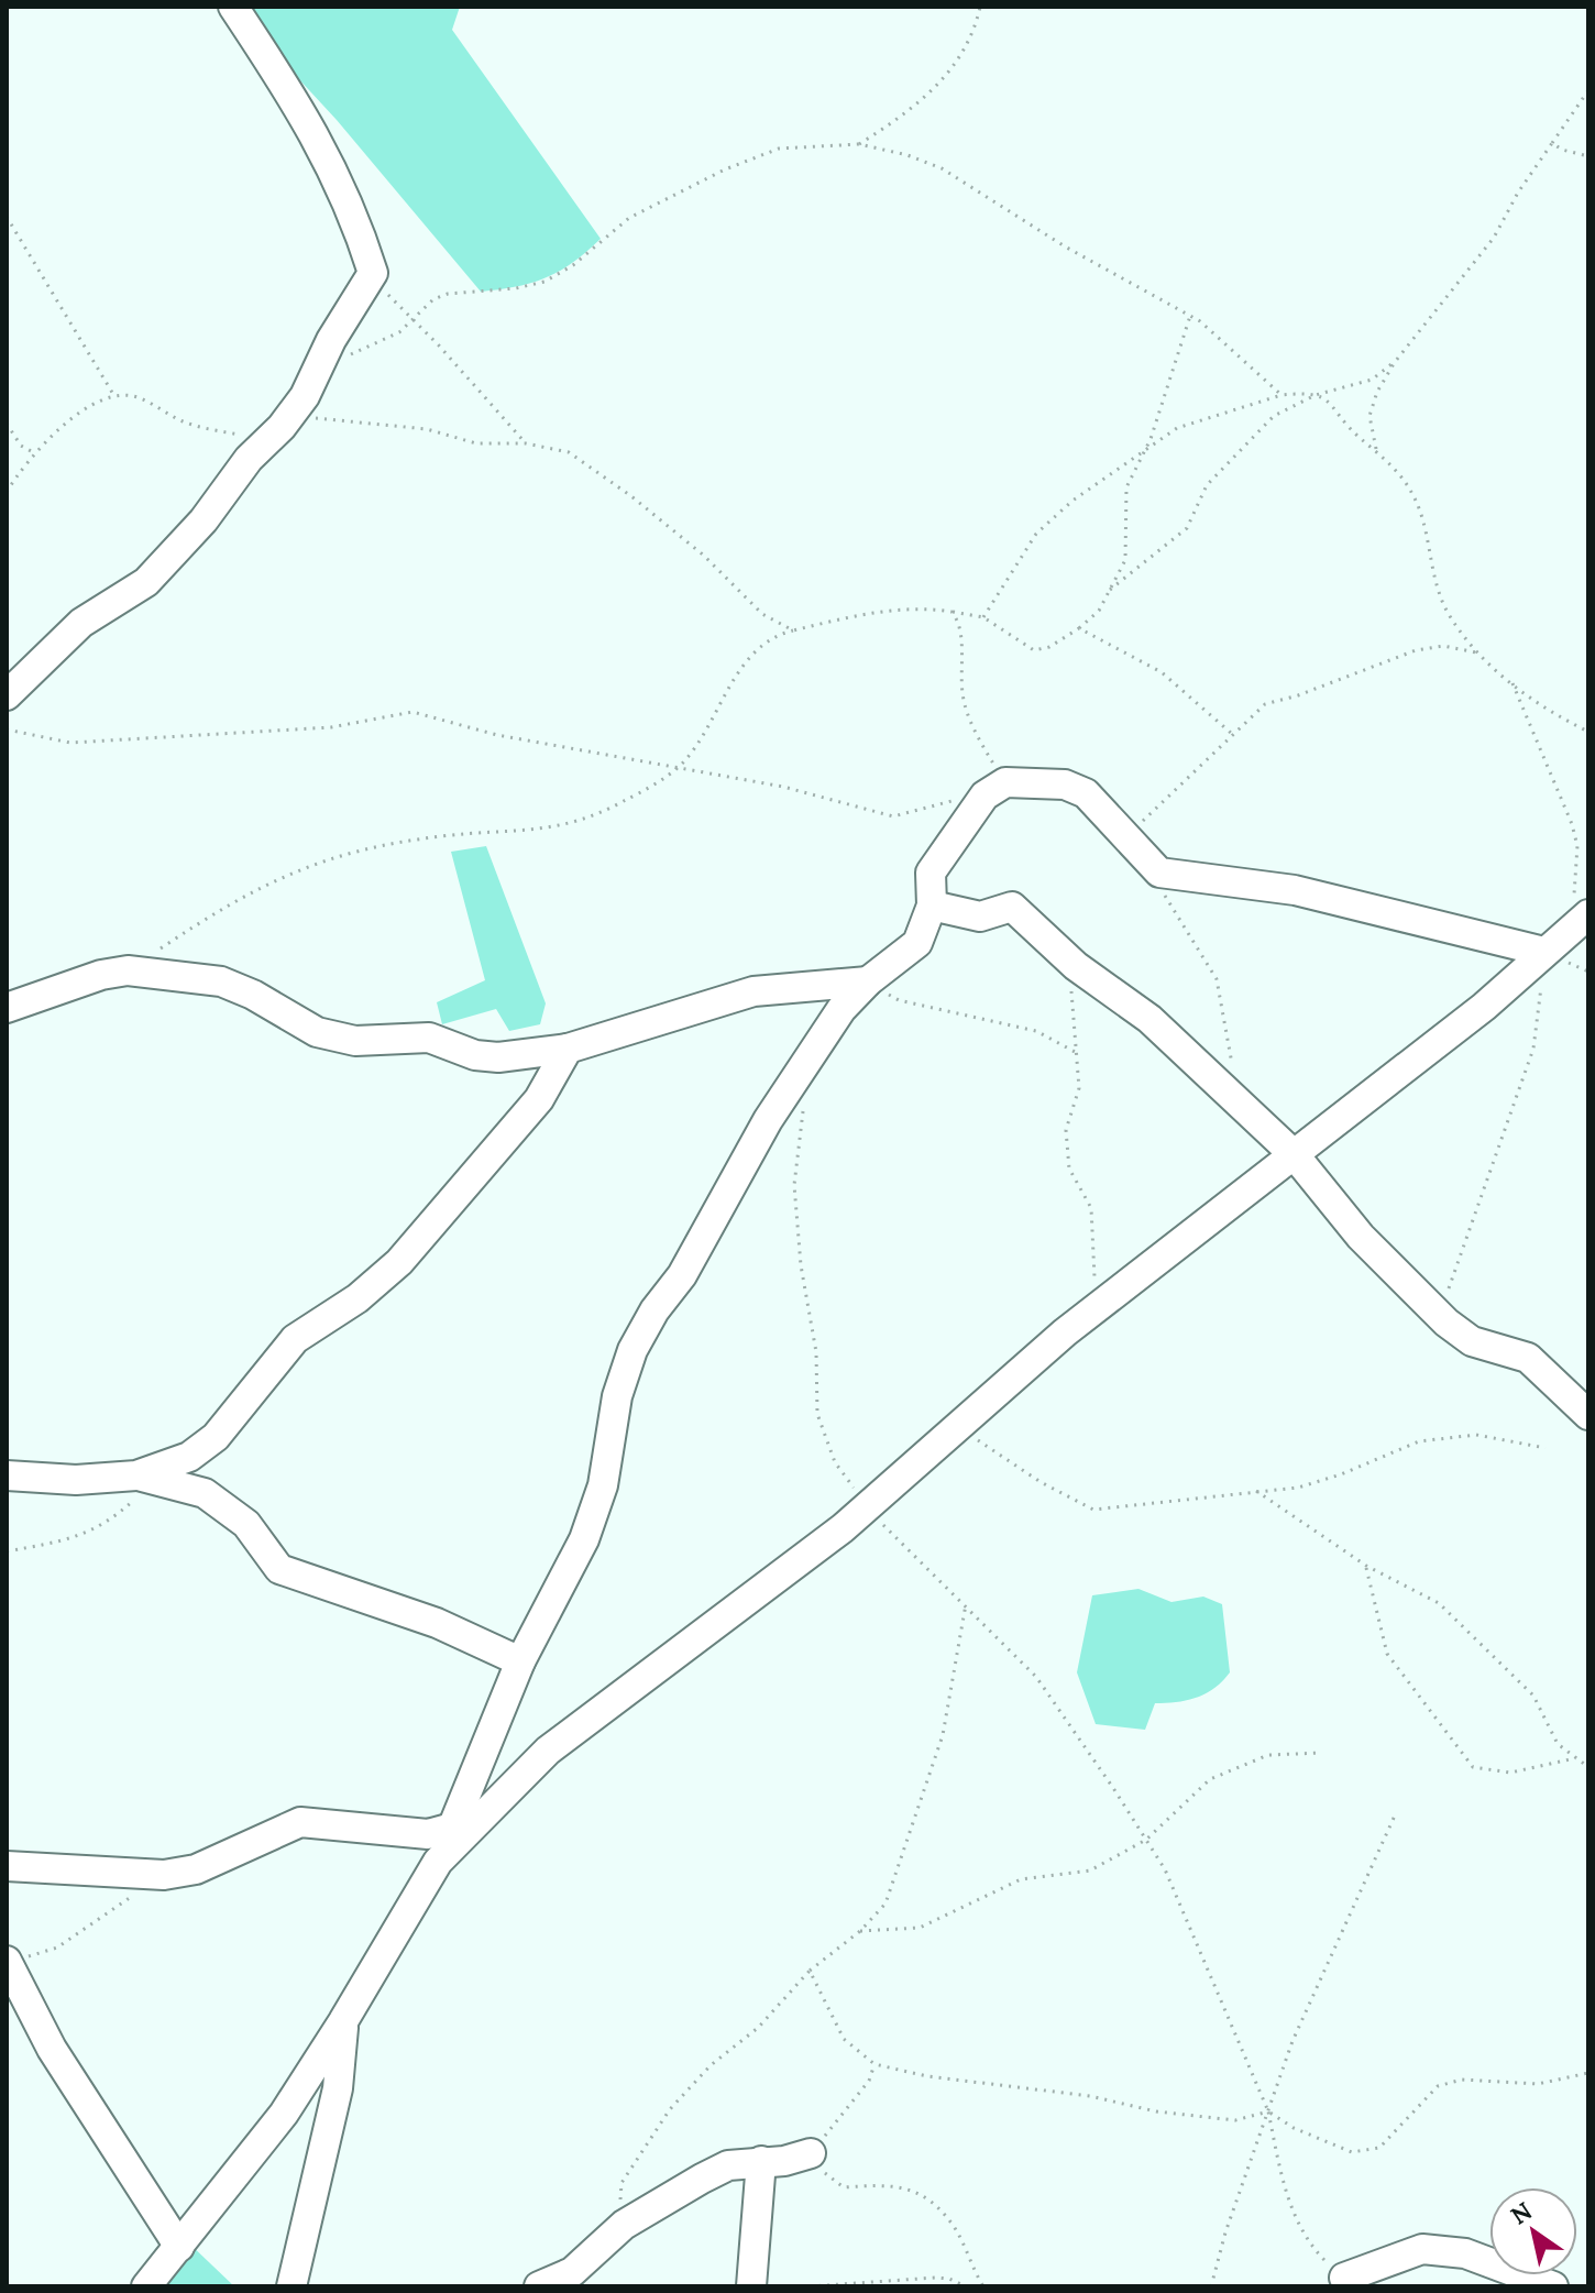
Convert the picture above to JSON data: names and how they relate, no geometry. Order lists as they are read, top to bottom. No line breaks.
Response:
{"north":"top left"}
